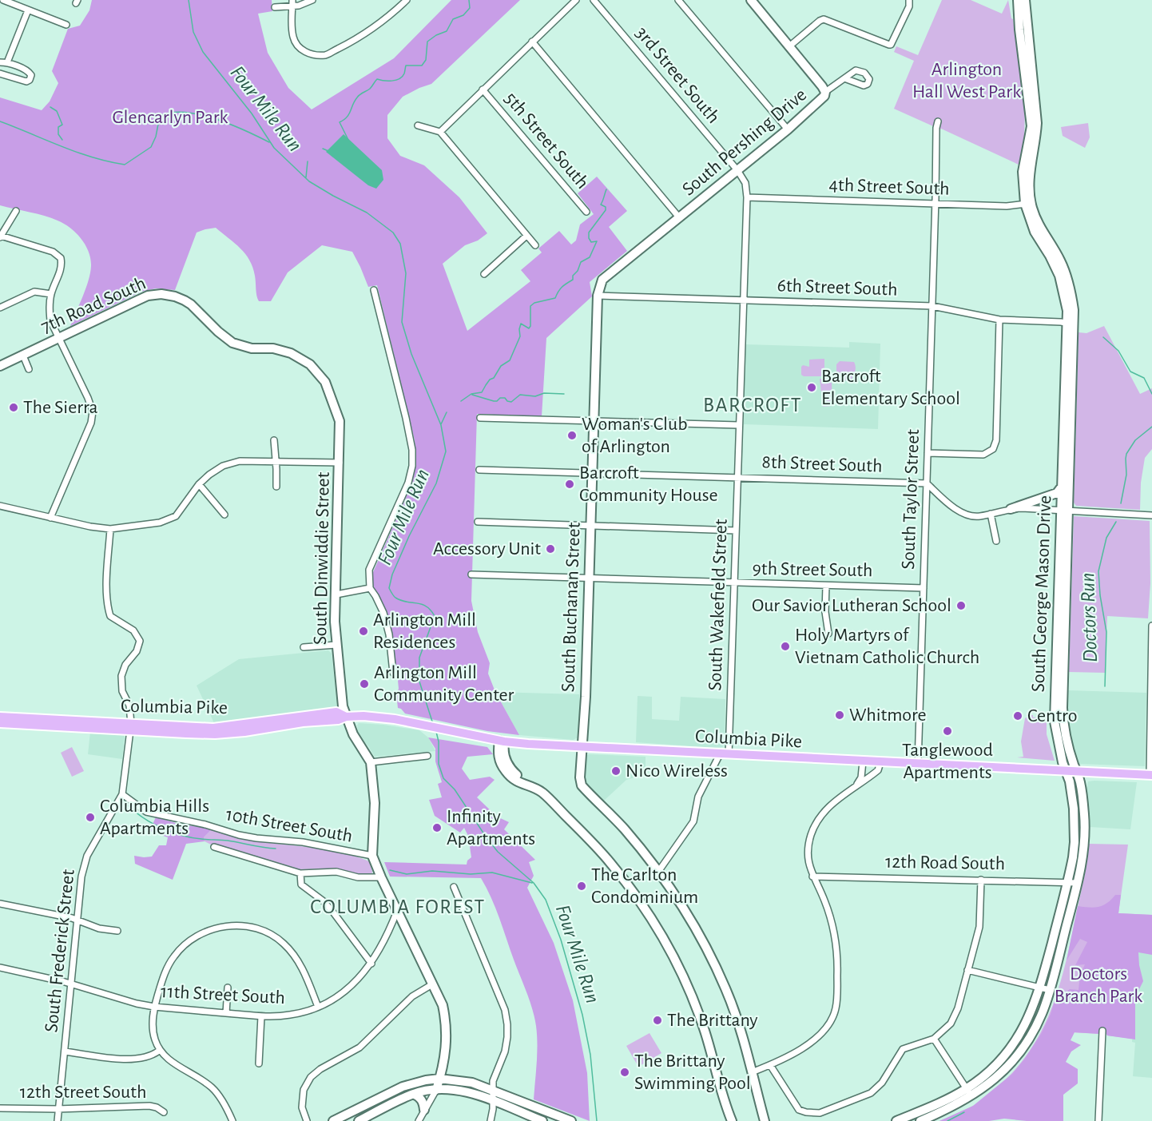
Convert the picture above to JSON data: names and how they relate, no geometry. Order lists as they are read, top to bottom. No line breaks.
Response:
{"streets":{"main road":["South Pershing Drive","7th Road South","South Dinwiddie Street","South George Mason Drive","South Buchanan Street","Columbia Pike"],"street":["3rd Street South","5th Street South","4th Street South","6th Street South","8th Street South","South Taylor Street","9th Street South","South Wakefield Street","10th Street South","12th Road South","South Frederick Street","11th Street South","12th Street South"]},"crossings":[["3rd Street South","South Pershing Drive"],["3rd Street South","South Wakefield Street"],["South Pershing Drive","6th Street South"],["South Pershing Drive","South Wakefield Street"],["South Pershing Drive","South Buchanan Street"],["4th Street South","South Taylor Street"],["4th Street South","South George Mason Drive"],["4th Street South","South Wakefield Street"],["6th Street South","South Taylor Street"],["6th Street South","South George Mason Drive"],["6th Street South","South Wakefield Street"],["6th Street South","South Buchanan Street"],["7th Road South","South Dinwiddie Street"],["8th Street South","South Taylor Street"],["8th Street South","South Wakefield Street"],["8th Street South","South Buchanan Street"],["South Taylor Street","9th Street South"],["South Taylor Street","Columbia Pike"],["South Dinwiddie Street","Columbia Pike"],["9th Street South","South Wakefield Street"],["9th Street South","South Buchanan Street"],["South George Mason Drive","Columbia Pike"],["South George Mason Drive","12th Road South"],["South Wakefield Street","South Buchanan Street"],["South Wakefield Street","Columbia Pike"],["South Buchanan Street","Columbia Pike"],["Columbia Pike","South Frederick Street"],["10th Street South","South Frederick Street"],["South Frederick Street","11th Street South"],["South Frederick Street","12th Street South"]],"districts":["BARCROFT","COLUMBIA FOREST"],"water":["Four Mile Run","Doctors Run"],"parks":["Arlington Hall West Park","Glencarlyn Park","Doctors Branch Park"],"places":["Barcroft Elementary School","The Sierra","Woman's Club of Arlington","Barcroft Community House","Accessory Unit","Our Savior Lutheran School","Arlington Mill Residences","Holy Martyrs of Vietnam Catholic Church","Arlington Mill Community Center","Whitmore","Centro","Tanglewood Apartments","Nico Wireless","Columbia Hills Apartments","Infinity Apartments","The Carlton Condominium","The Brittany","The Brittany Swimming Pool"]}
